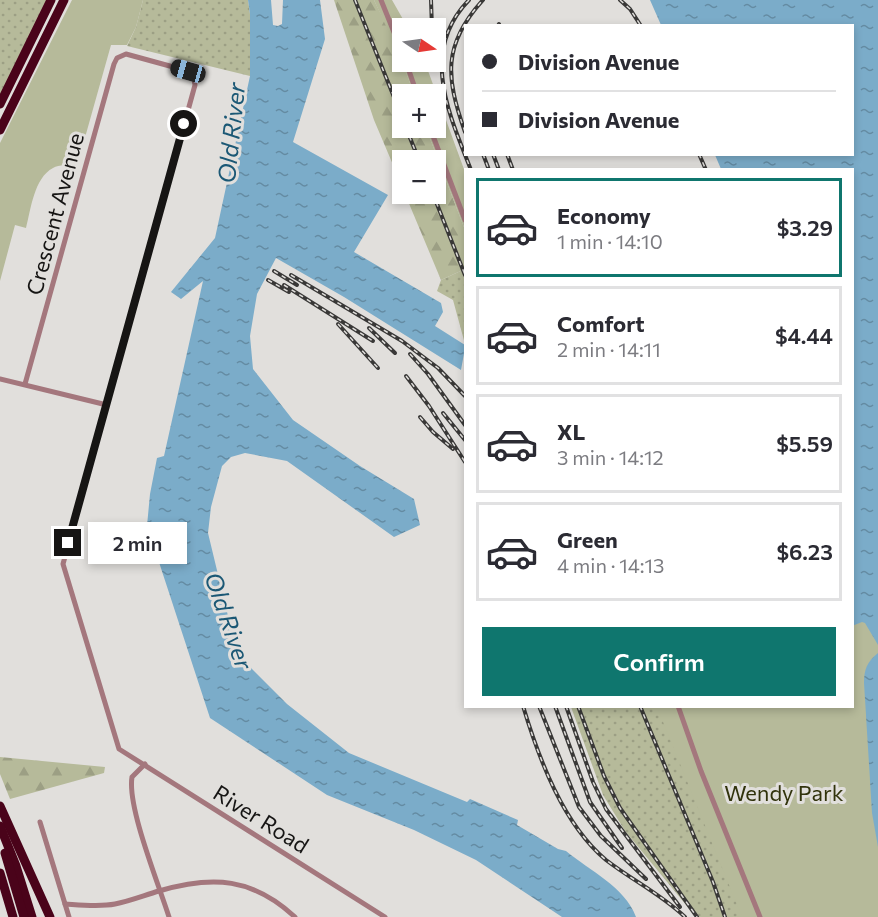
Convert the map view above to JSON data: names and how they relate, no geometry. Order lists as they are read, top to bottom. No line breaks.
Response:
{"streets":{"street":["Crescent Avenue","River Road"]},"crossings":[["Crescent Avenue","River Road"]],"water":["Old River"],"parks":["Wendy Park"],"north":"right","page":{"map_buttons":["+","−"],"banner":["Division Avenue","Division Avenue"],"list":[{"name":"Economy","note":"1 min · 14:10","value":"$3.29"},{"name":"Comfort","note":"2 min · 14:11","value":"$4.44"},{"name":"XL","note":"3 min · 14:12","value":"$5.59"},{"name":"Green","note":"4 min · 14:13","value":"$6.23"}],"bubble":"2 min","buttons":"Confirm"}}
